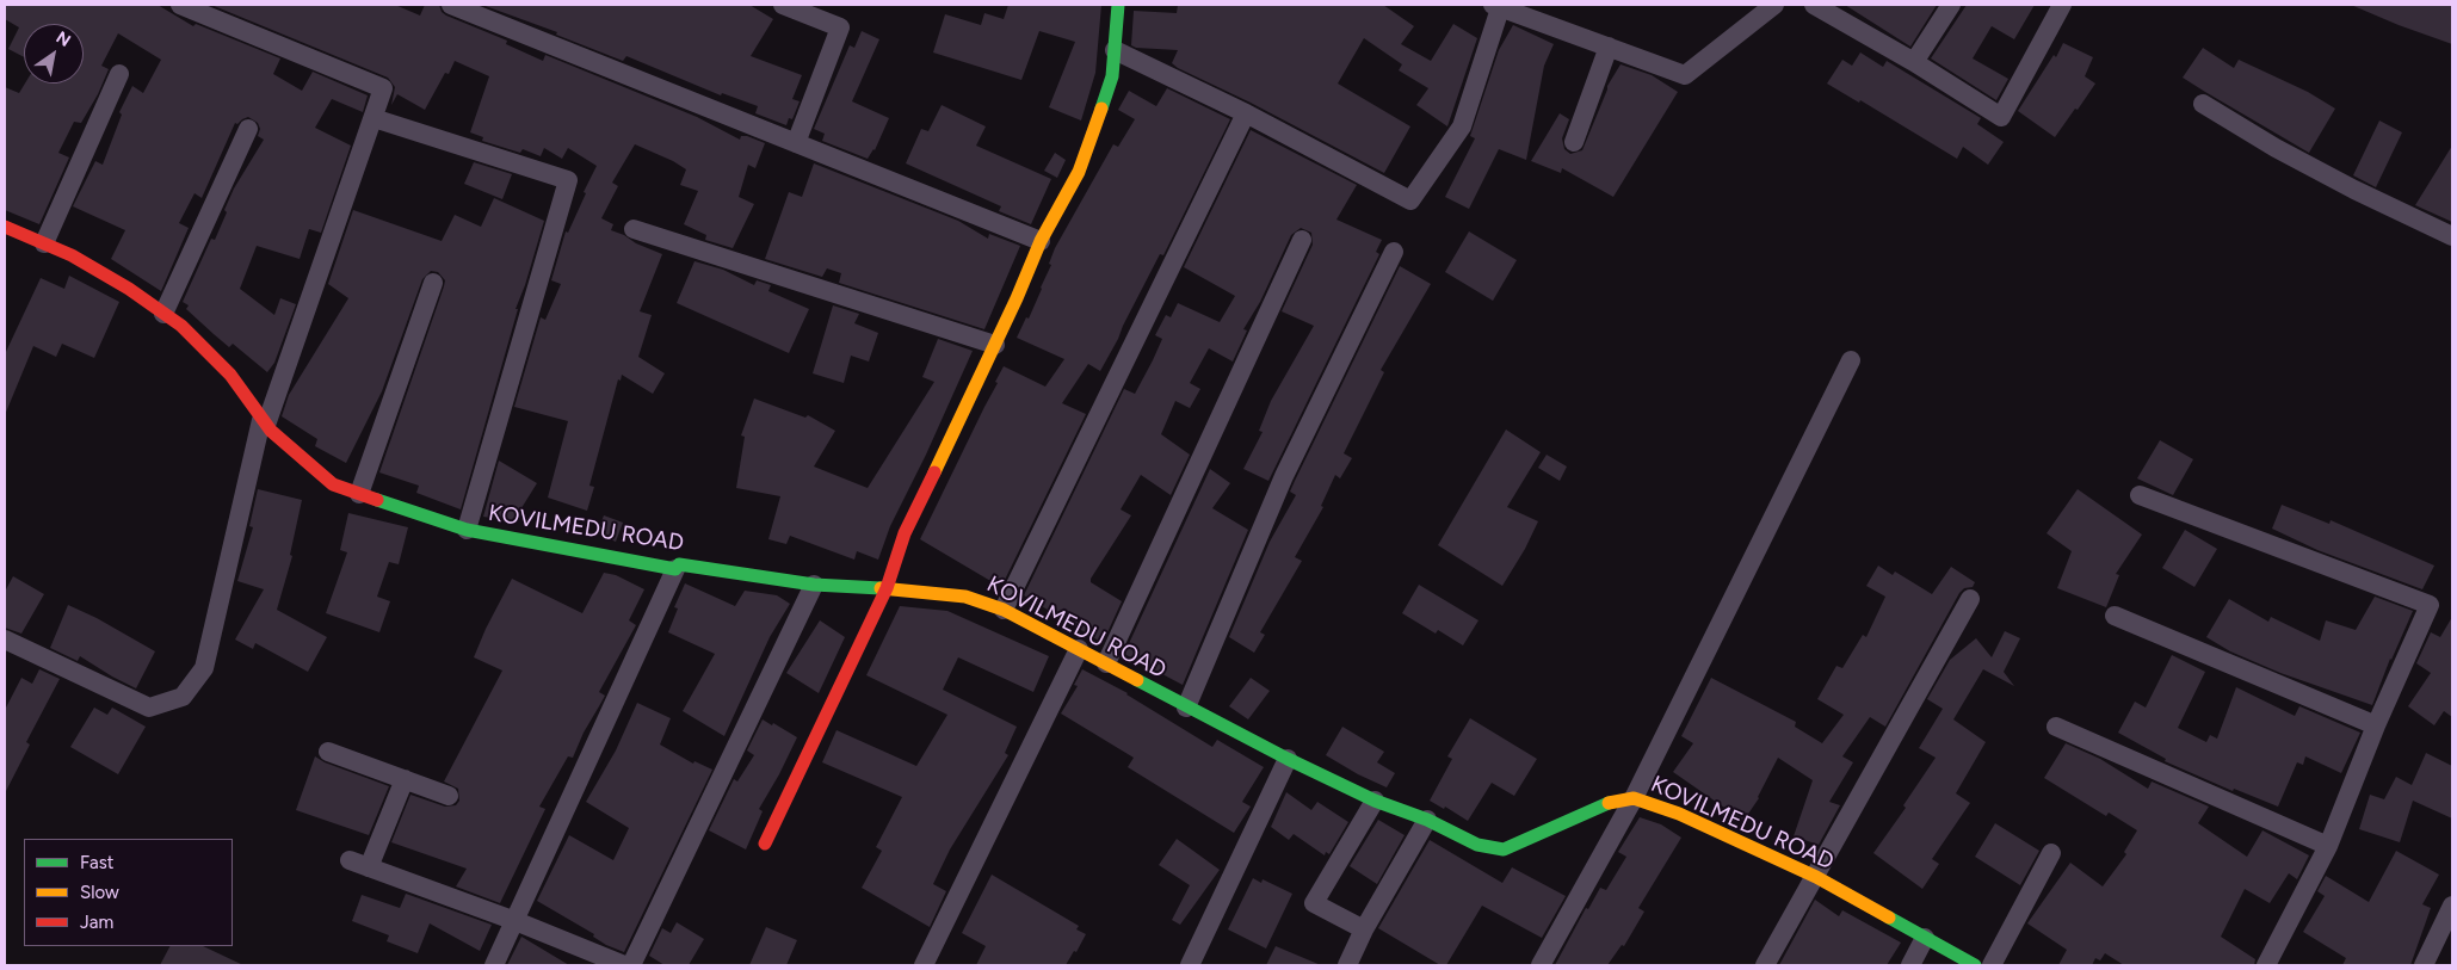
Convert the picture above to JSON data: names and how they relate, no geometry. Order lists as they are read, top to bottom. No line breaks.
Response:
{"streets":{"street":["KOVILMEDU ROAD"]},"legend":["Fast","Slow","Jam"],"north":"top right"}
